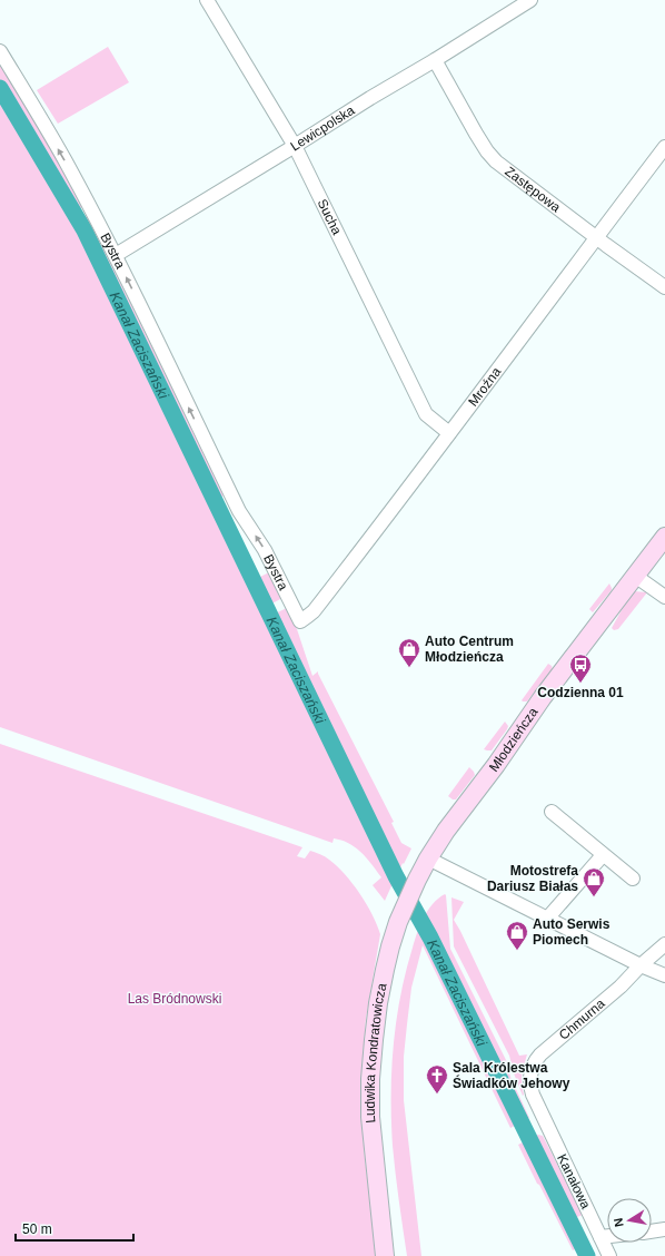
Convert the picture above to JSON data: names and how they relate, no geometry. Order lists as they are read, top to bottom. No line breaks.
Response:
{"streets":{"main road":["Młodzieńcza","Ludwika Kondratowicza"],"street":["Lewicpolska","Zastępowa","Sucha","Bystra","Mroźna","Chmurna","Kanałowa"]},"crossings":[["Lewicpolska","Zastępowa"],["Lewicpolska","Sucha"],["Lewicpolska","Bystra"],["Zastępowa","Mroźna"],["Sucha","Mroźna"],["Bystra","Mroźna"],["Młodzieńcza","Ludwika Kondratowicza"],["Chmurna","Kanałowa"]],"one_way":["Bystra"],"water":["Kanał Zaciszański"],"parks":["Las Bródnowski"],"places":{"shop":["Auto Centrum Młodzieńcza","Motostrefa Dariusz Białas","Auto Serwis Piomech"],"bus stop":["Codzienna 01"],"church":["Sala Królestwa Świadków Jehowy"]},"scale_bar":"50 m","north":"left"}
